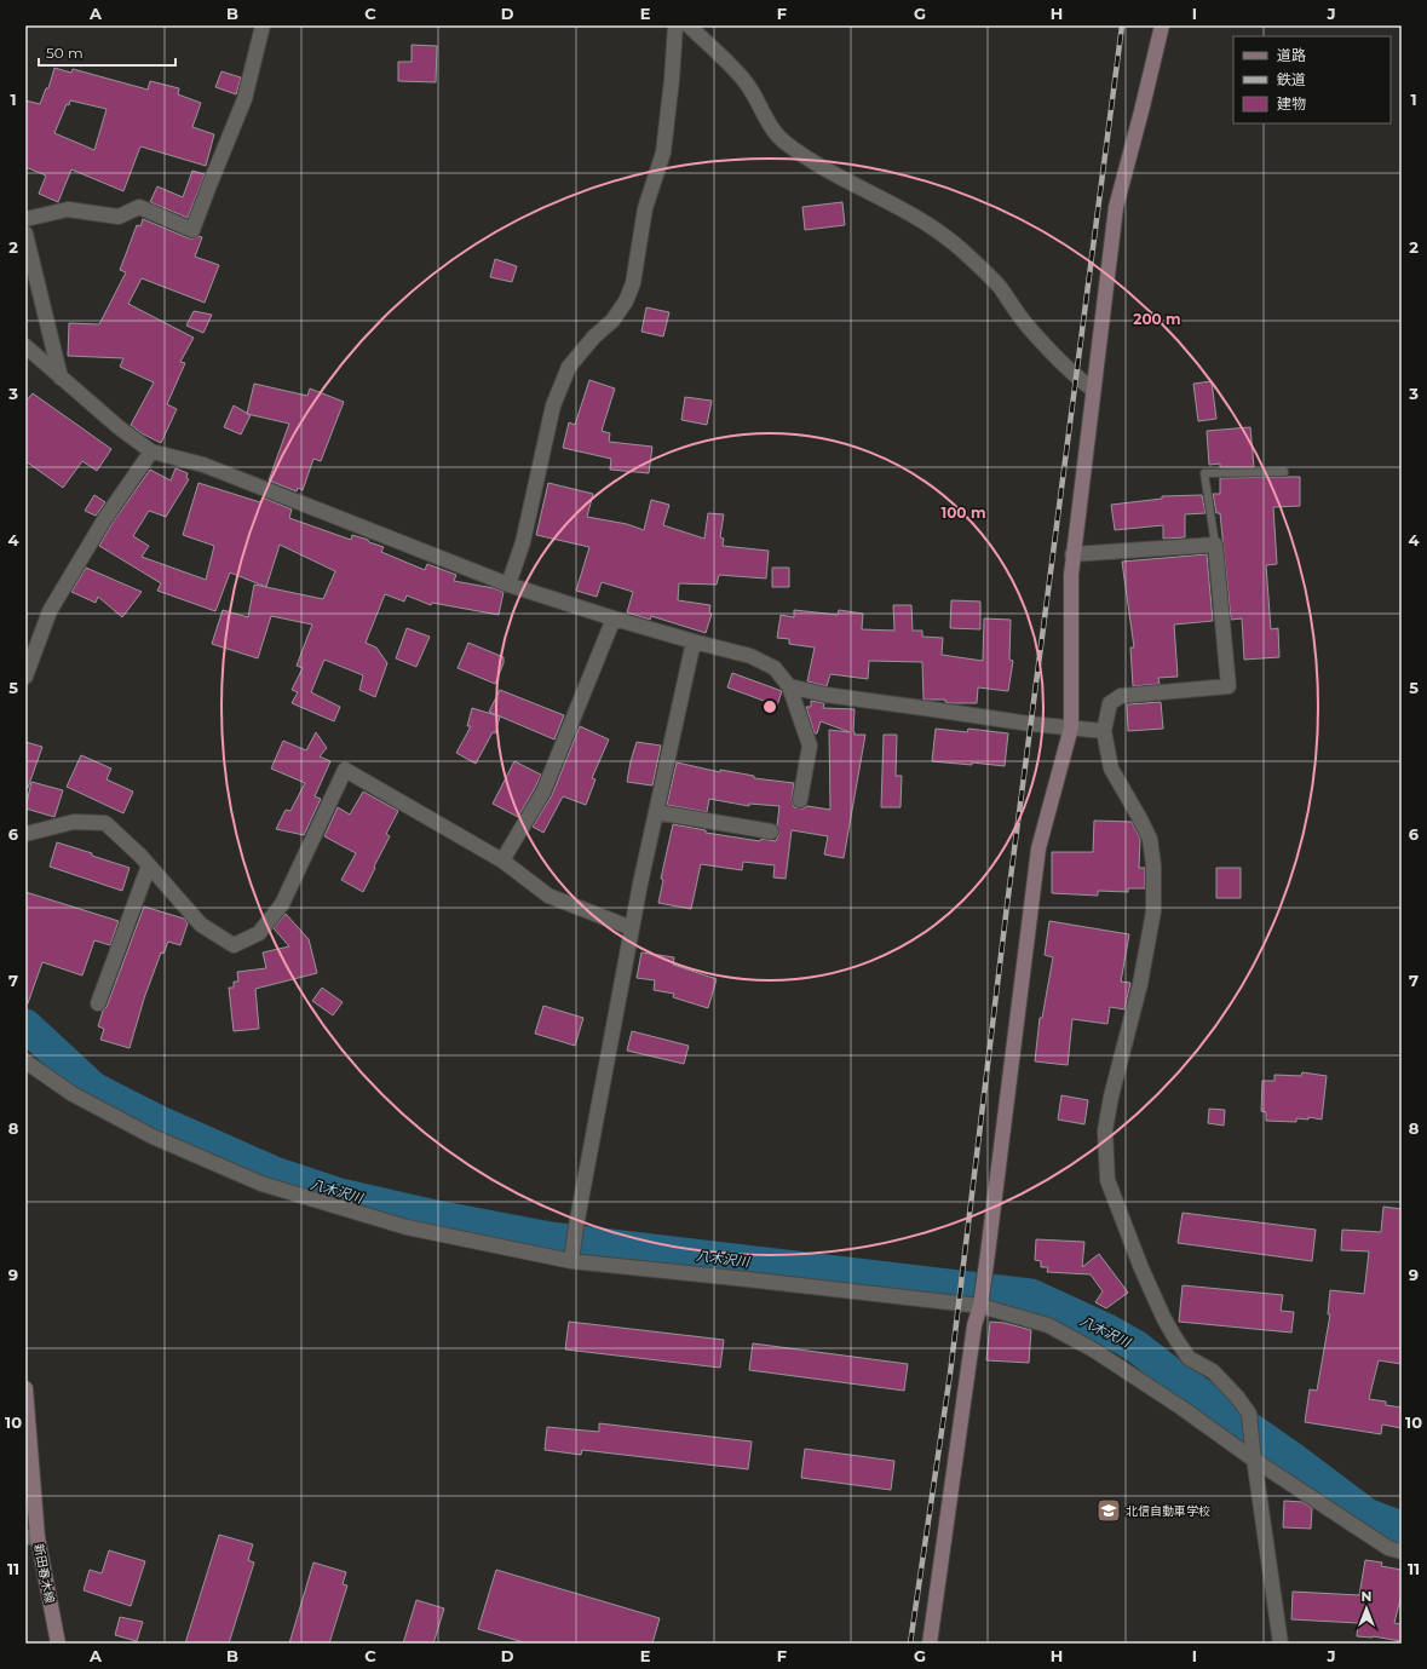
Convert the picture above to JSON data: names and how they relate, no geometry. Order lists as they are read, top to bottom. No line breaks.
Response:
{"streets":{"street":["新田春木線"]},"water":["八木沢川"],"places":{"school or university":["北信自動車学校"]},"legend":["道路","鉄道","建物"],"scale_bar":"50 m","north":"top","grid":{"columns":["A","B","C","D","E","F","G","H","I","J"],"rows":["1","2","3","4","5","6","7","8","9","10","11"]},"rings":["200 m","100 m"]}
